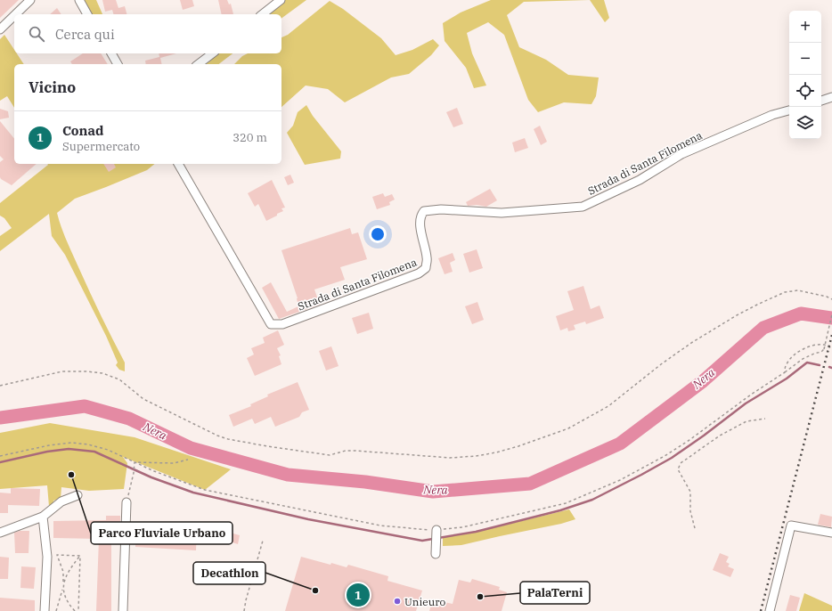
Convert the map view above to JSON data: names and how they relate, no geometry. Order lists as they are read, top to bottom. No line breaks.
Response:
{"streets":{"street":["Strada di Santa Filomena"]},"water":["Nera"],"places":["Parco Fluviale Urbano","Decathlon","PalaTerni","Unieuro"],"page":{"map_buttons":["+","−"],"search":"Cerca qui","heading":"Vicino","list":[{"mark":"1","name":"Conad","note":"Supermercato","value":"320 m"}],"pins":"1"}}
